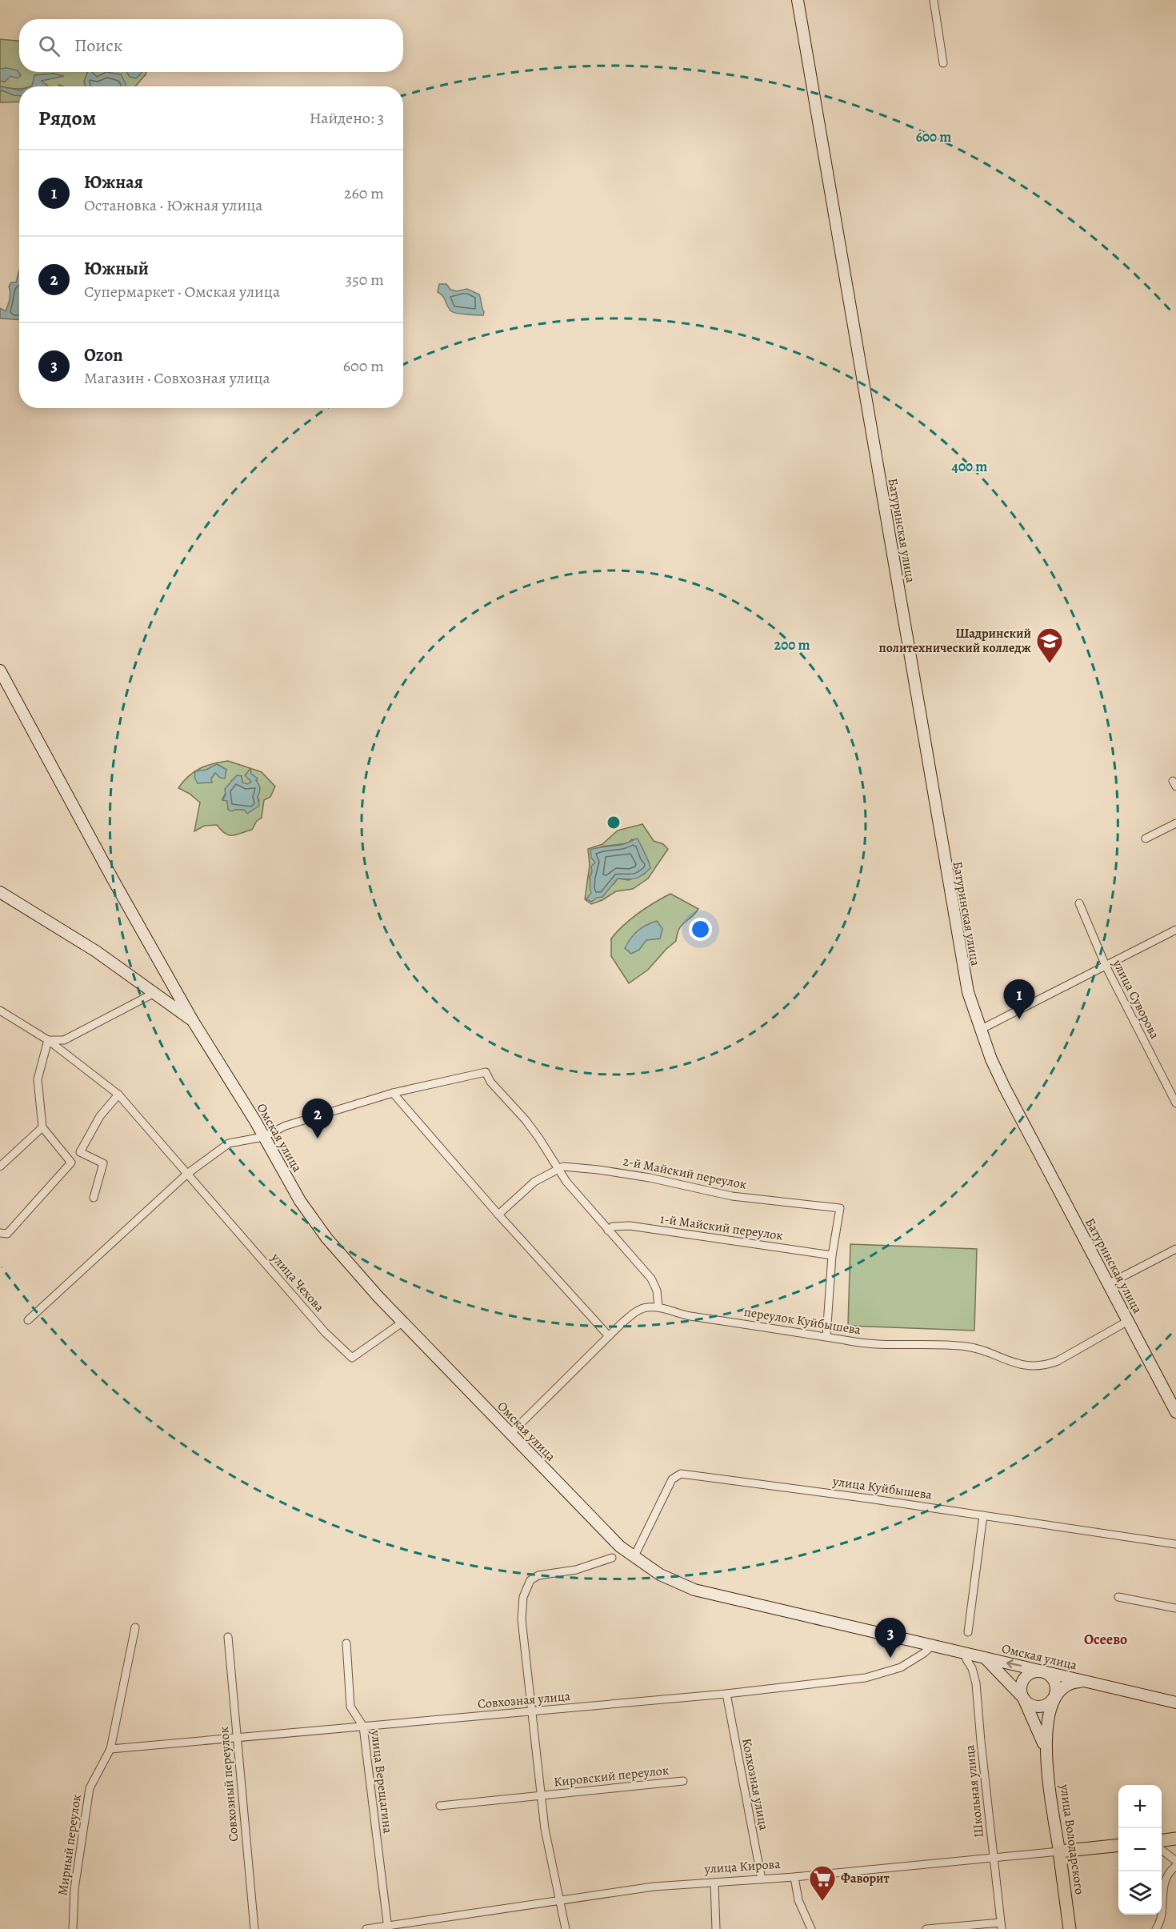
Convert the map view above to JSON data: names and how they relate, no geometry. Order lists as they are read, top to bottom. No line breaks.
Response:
{"streets":{"main road":["улица Володарского","улица Кирова"],"street":["Батуринская улица","улица Суворова","Омская улица","2-й Майский переулок","1-й Майский переулок","улица Чехова","переулок Куйбышева","улица Куйбышева","Совхозная улица","Кировский переулок","улица Верещагина","Совхозный переулок","Колхозная улица","Школьная улица","Мирный переулок"]},"crossings":[["Батуринская улица","переулок Куйбышева"],["Омская улица","улица Чехова"],["Омская улица","переулок Куйбышева"],["Омская улица","улица Куйбышева"],["Омская улица","Совхозная улица"],["Омская улица","Школьная улица"],["Омская улица","улица Володарского"],["2-й Майский переулок","1-й Майский переулок"],["2-й Майский переулок","переулок Куйбышева"],["Совхозная улица","Кировский переулок"],["Совхозная улица","улица Верещагина"],["Совхозная улица","Совхозный переулок"],["Совхозная улица","Колхозная улица"],["Совхозная улица","Мирный переулок"],["Кировский переулок","улица Кирова"],["улица Верещагина","улица Кирова"],["Колхозная улица","улица Кирова"],["Школьная улица","улица Кирова"],["улица Володарского","улица Кирова"]],"districts":["Осеево"],"places":{"school or university":["Шадринский политехнический колледж"],"supermarket":["Фаворит"]},"page":{"search":"Поиск","heading":["Рядом","Найдено: 3"],"list":[{"mark":"1","name":"Южная","note":"Остановка · Южная улица","value":"260 m"},{"mark":"2","name":"Южный","note":"Супермаркет · Омская улица","value":"350 m"},{"mark":"3","name":"Ozon","note":"Магазин · Совхозная улица","value":"600 m"}],"pins":["1","2","3"],"map_buttons":["+","−"]},"rings":["600 m","400 m","200 m"]}
